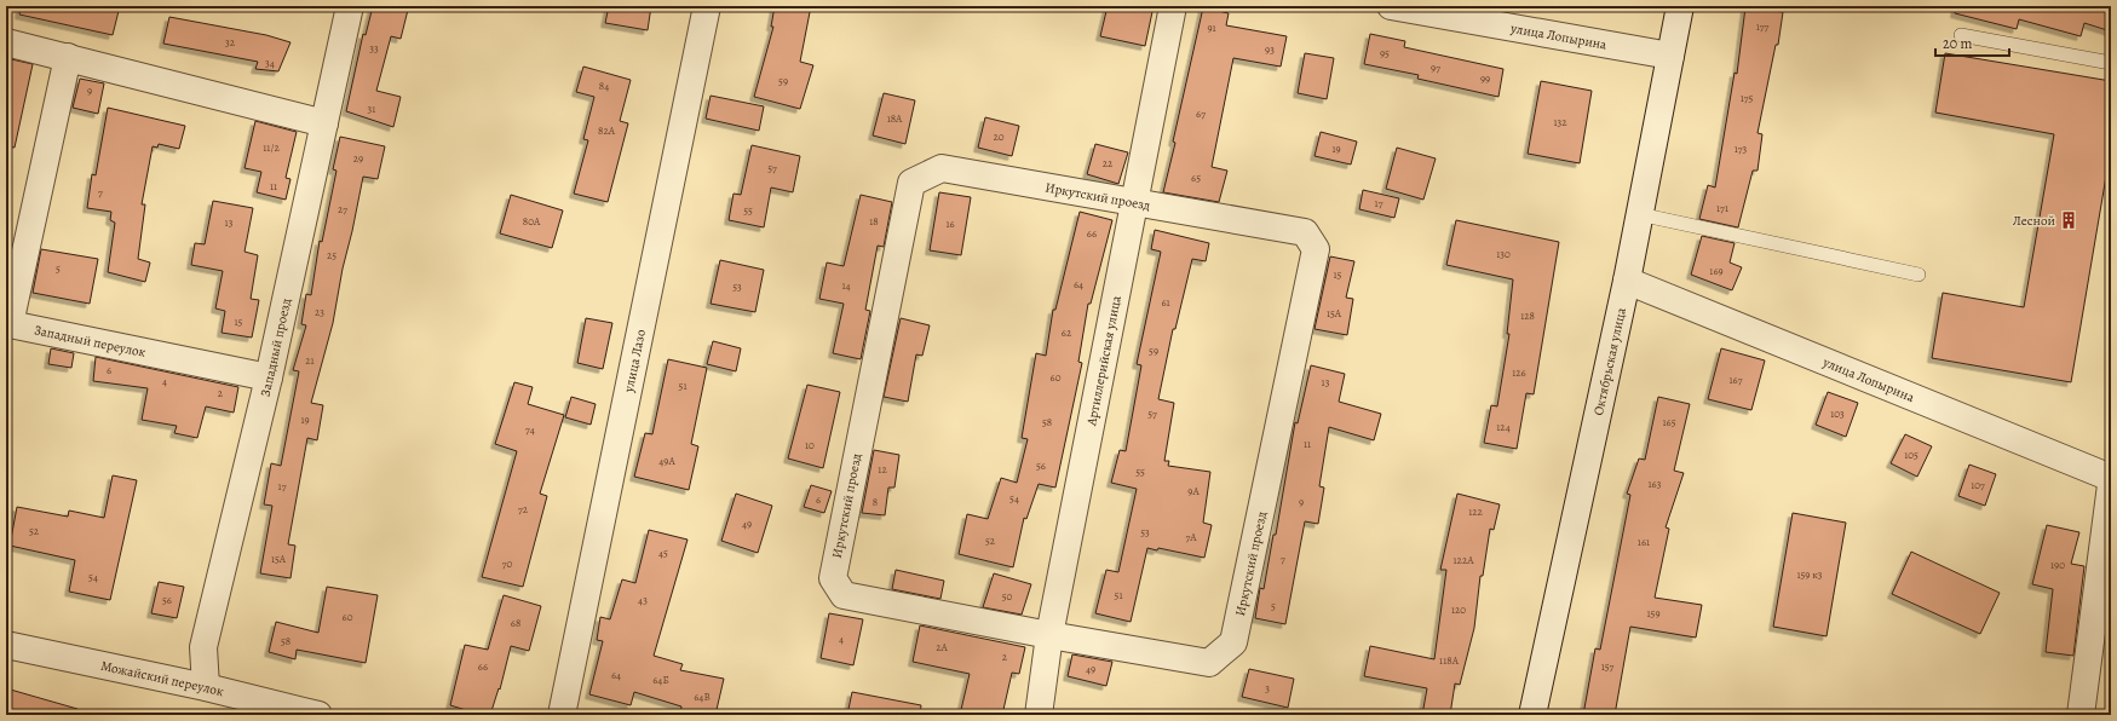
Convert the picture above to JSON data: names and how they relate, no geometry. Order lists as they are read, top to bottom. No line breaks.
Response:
{"streets":{"street":["улица Лопырина","Иркутский проезд","Западный переулок","Западный проезд","улица Лазо","Артиллерийская улица","Октябрьская улица","Можайский переулок"]},"crossings":[["улица Лопырина","Октябрьская улица"],["Иркутский проезд","Артиллерийская улица"],["Западный переулок","Западный проезд"],["Западный проезд","Можайский переулок"]],"places":{"building":["Лесной"]},"house_numbers":["177","91","32","33","93","95","34","97","99","59","84","9","175","31","67","18А","132","82А","20","11/2","19","173","29","22","57","65","11","7","17","171","27","55","80А","18","13","16","66","130","25","5","169","15","64","14","53","61","23","15А","128","15","62","59","21","6","126","60","167","4","13","51","2","57","103","19","58","165","124","74","11","10","105","49А","56","12","55","163","107","17","9А","54","6","8","9","72","122","49","52","53","7А","52","161","45","15А","7","122А","70","190","159 к3","54","51","50","56","43","5","120","159","60","68","4","58","2А","2","118А","66","157","49","64","64Б","3","64В"],"scale_bar":"20 m"}
